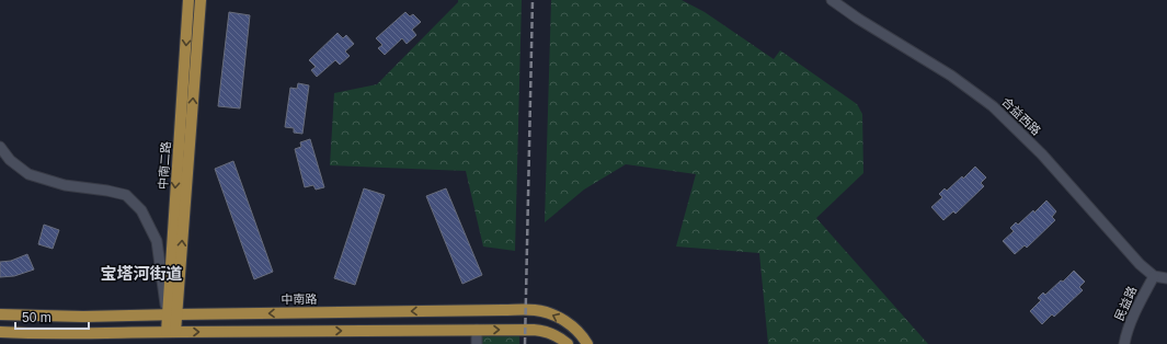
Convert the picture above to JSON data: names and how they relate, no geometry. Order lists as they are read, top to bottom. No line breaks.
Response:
{"streets":{"main road":["中南二路","中南路"],"street":["合益西路","民益路"]},"crossings":[["合益西路","民益路"],["中南二路","中南路"]],"districts":["宝塔河街道"],"scale_bar":"50 m"}
